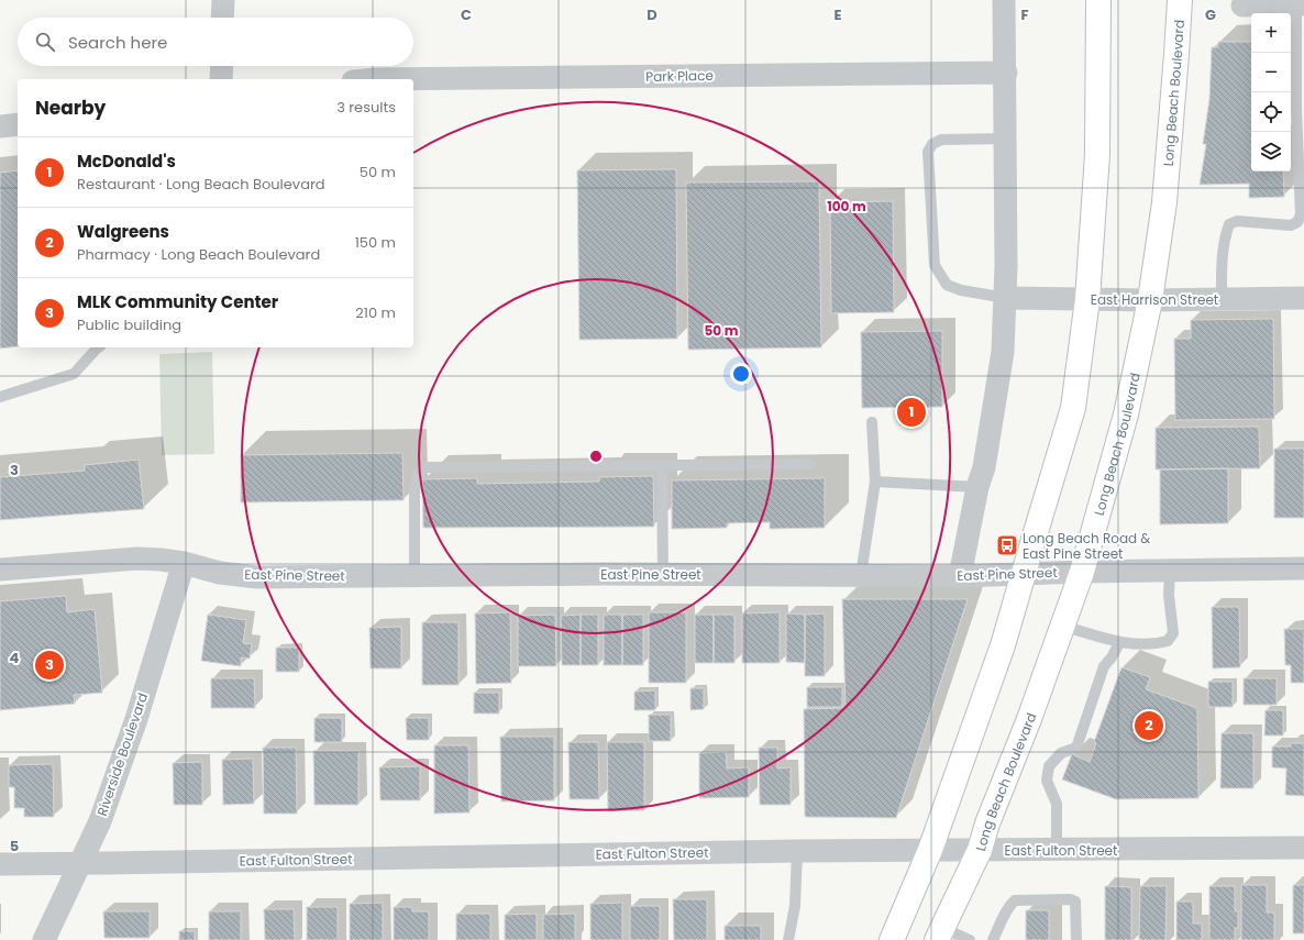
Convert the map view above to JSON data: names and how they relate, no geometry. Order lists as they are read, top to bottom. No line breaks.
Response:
{"streets":{"main road":["Long Beach Boulevard"],"street":["Park Place","East Harrison Street","East Pine Street","Riverside Boulevard","East Fulton Street"]},"crossings":[["Long Beach Boulevard","East Harrison Street"],["Long Beach Boulevard","East Pine Street"],["Long Beach Boulevard","East Fulton Street"],["East Pine Street","Riverside Boulevard"],["Riverside Boulevard","East Fulton Street"]],"places":{"bus stop":["Long Beach Road & East Pine Street"]},"page":{"map_buttons":["+","−"],"search":"Search here","heading":["Nearby","3 results"],"list":[{"mark":"1","name":"McDonald's","note":"Restaurant · Long Beach Boulevard","value":"50 m"},{"mark":"2","name":"Walgreens","note":"Pharmacy · Long Beach Boulevard","value":"150 m"},{"mark":"3","name":"MLK Community Center","note":"Public building","value":"210 m"}],"pins":["1","3","2"]},"grid":{"columns":["C","D","E","F","G"],"rows":["3","4","5"]},"rings":["100 m","50 m"]}
